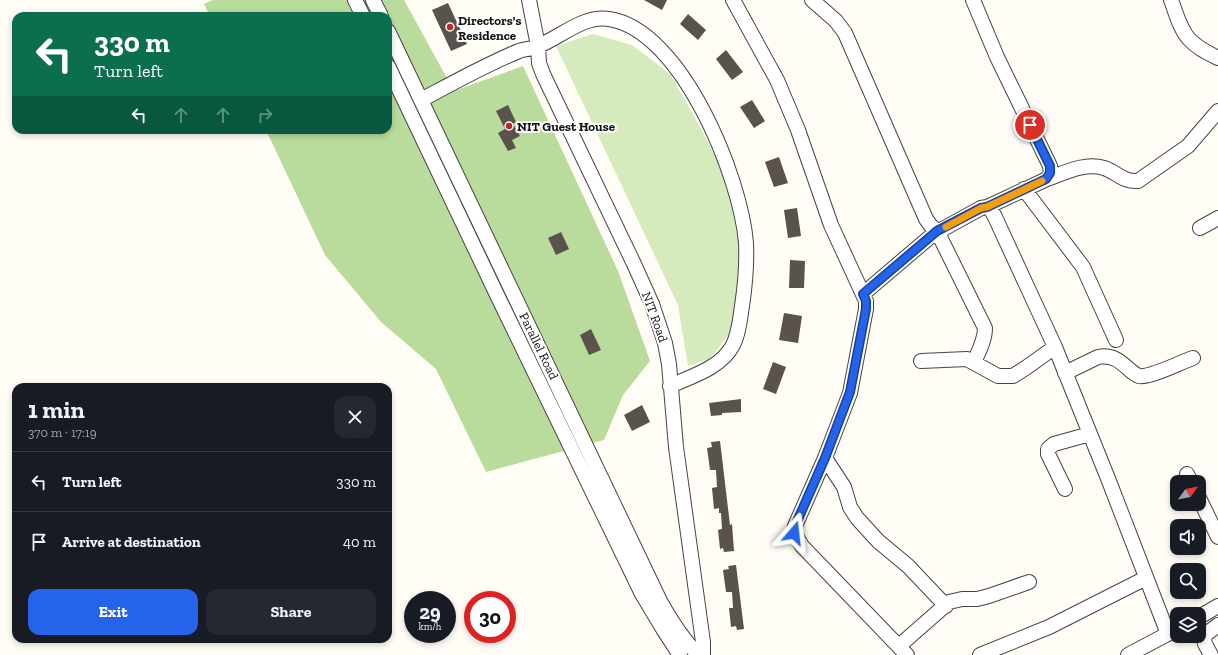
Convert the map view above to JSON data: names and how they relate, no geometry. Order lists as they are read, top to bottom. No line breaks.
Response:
{"streets":{"street":["NIT Road","Parallel Road"]},"places":["Directors's Residence","NIT Guest House"],"north":"top right","page":{"turn":["330 m","Turn left"],"heading":["1 min","370 m · 17:19"],"list":[{"name":"Turn left","value":"330 m"},{"name":"Arrive at destination","value":"40 m"}],"buttons":["Exit","Share"],"speed":"29 km/h","limit":"30"}}
